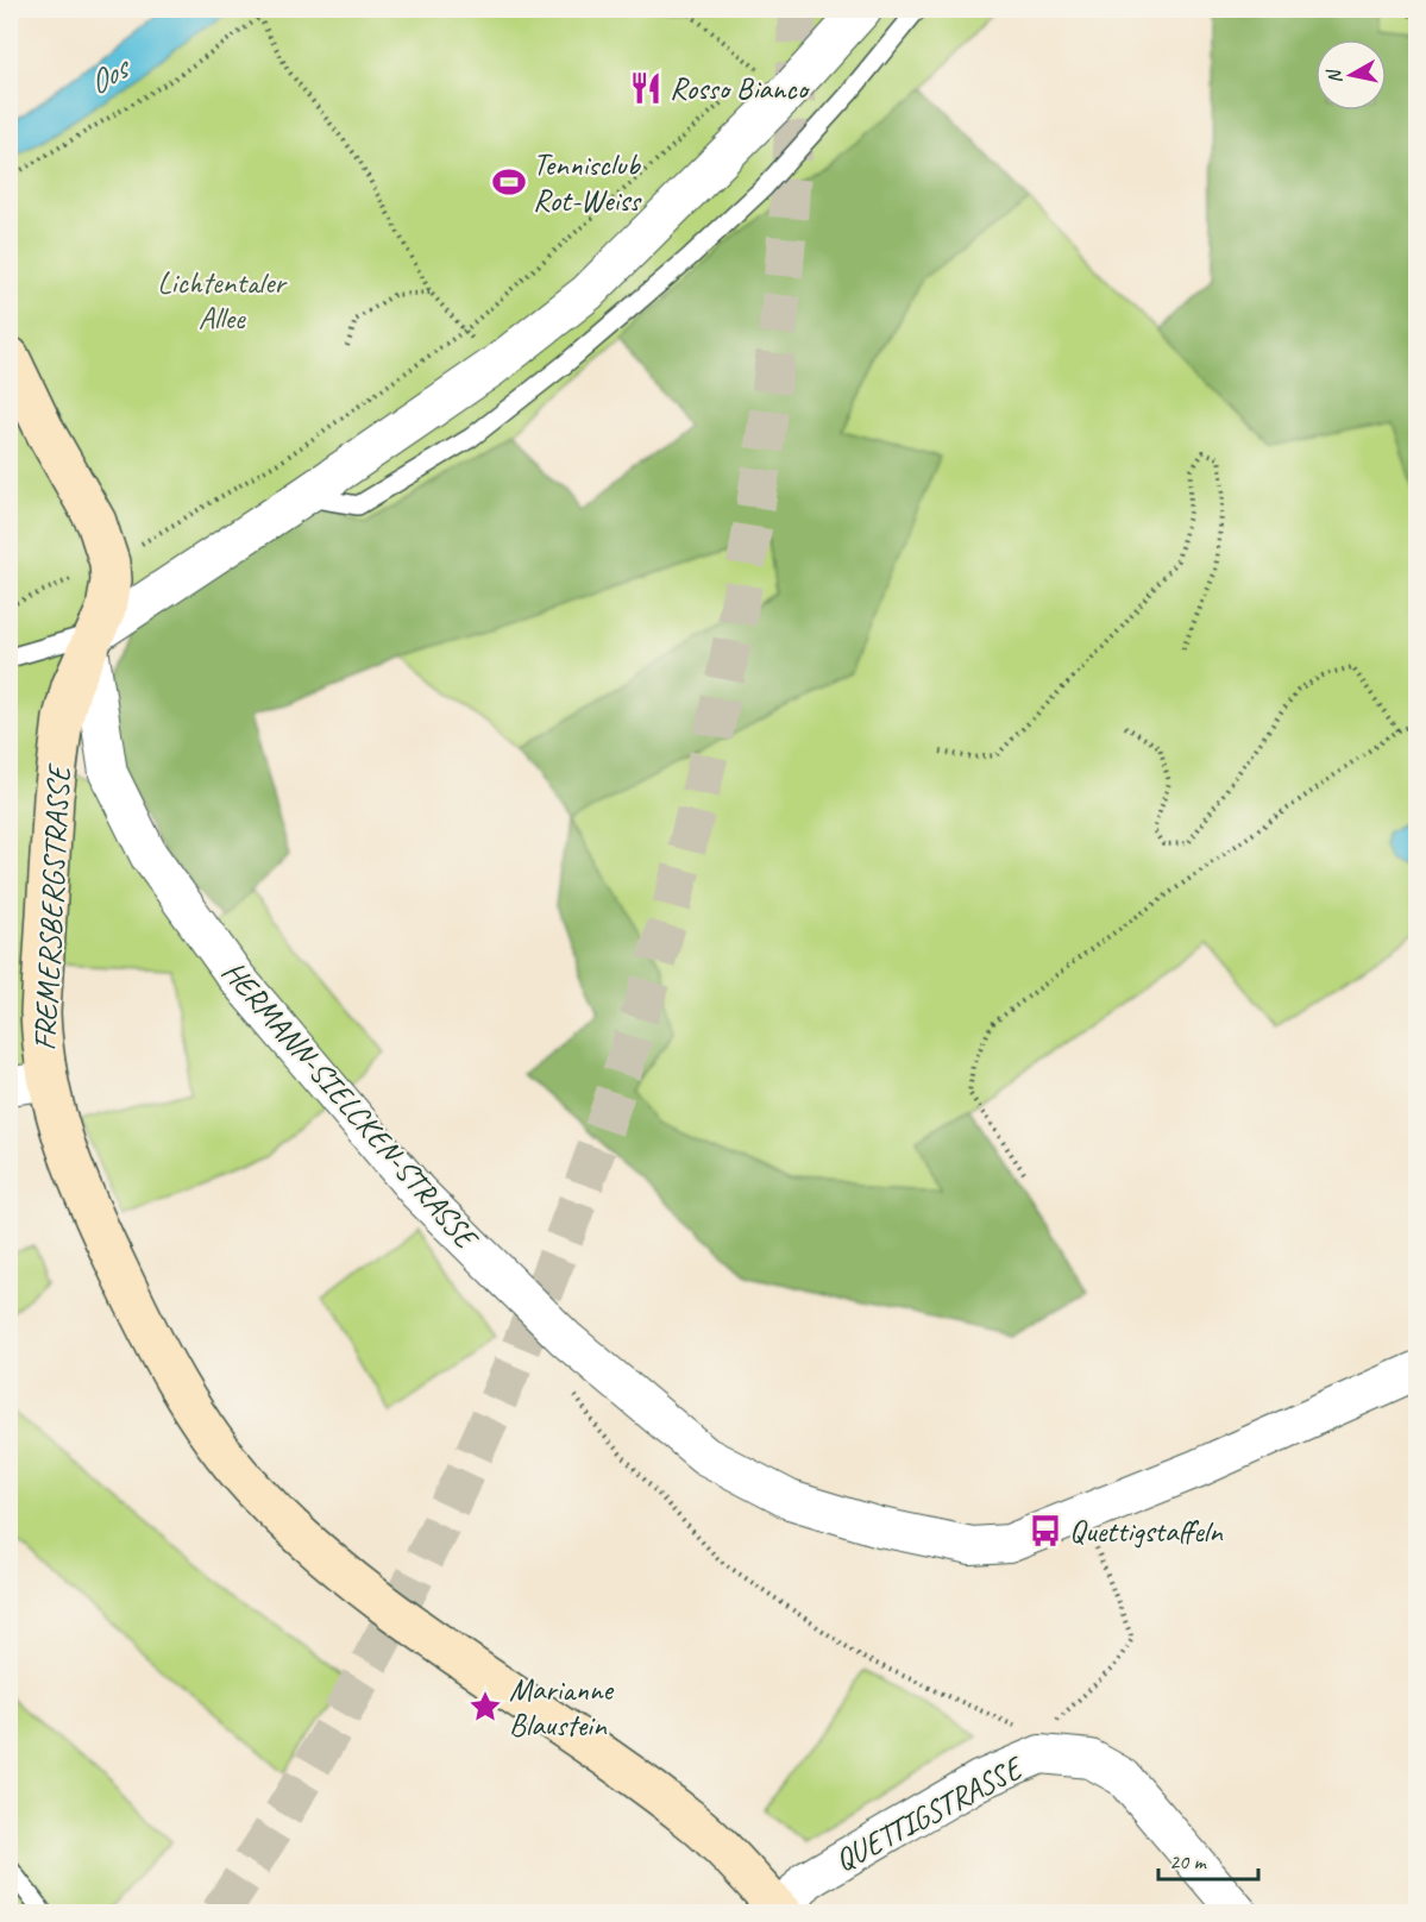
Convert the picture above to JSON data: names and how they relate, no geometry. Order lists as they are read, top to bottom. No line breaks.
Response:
{"streets":{"main road":["FREMERSBERGSTRASSE"],"street":["HERMANN-SIELCKEN-STRASSE","QUETTIGSTRASSE"]},"crossings":[["FREMERSBERGSTRASSE","HERMANN-SIELCKEN-STRASSE"],["FREMERSBERGSTRASSE","QUETTIGSTRASSE"]],"water":["Oos"],"parks":["Lichtentaler Allee"],"places":{"restaurant":["Rosso Bianco"],"sports":["Tennisclub Rot-Weiss"],"bus stop":["Quettigstaffeln"],"place":["Marianne Blaustein"]},"scale_bar":"20 m","north":"left"}
